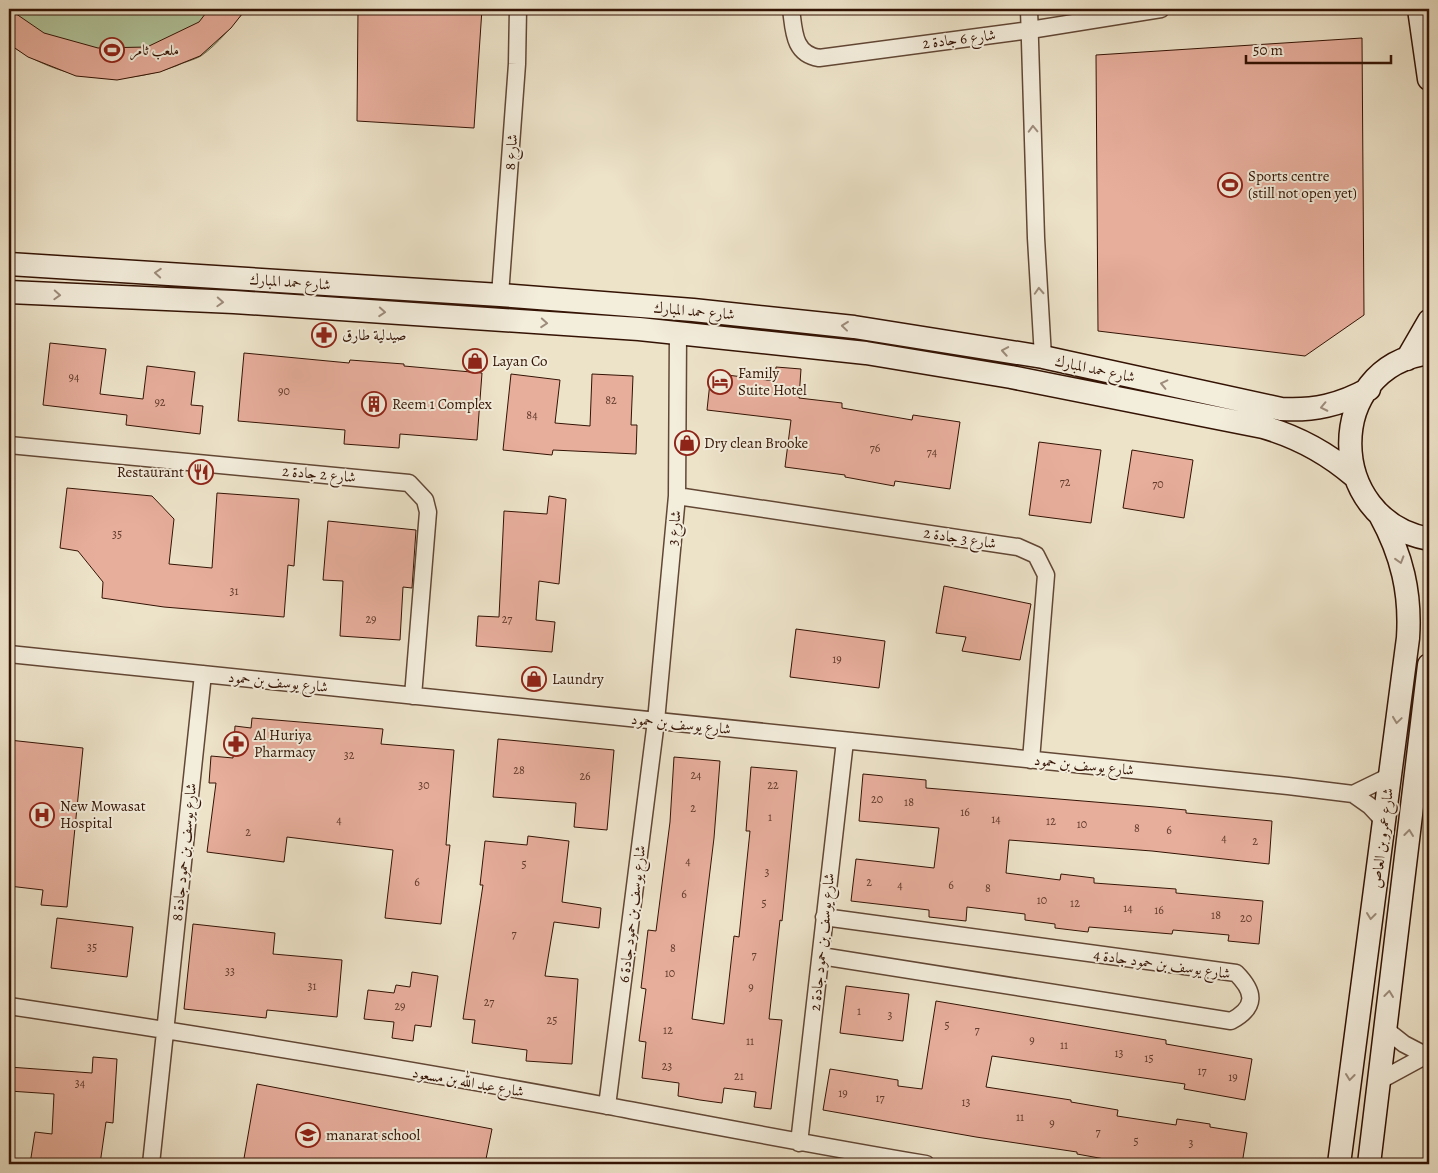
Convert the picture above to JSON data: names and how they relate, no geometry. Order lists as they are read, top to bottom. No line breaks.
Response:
{"streets":{"main road":["شارع حمد المبارك","شارع عمرو بن العاص"],"street":["شارع 6 جادة 2","شارع 8","شارع 2 جادة 2","شارع 3","شارع 3 جادة 2","شارع يوسف بن حمود","شارع يوسف بن حمود جادة 8","شارع يوسف بن حمود جادة 6","شارع يوسف بن حمود جادة 2","شارع يوسف بن حمود جادة 4","شارع عبد الله بن مسعود"]},"crossings":[["شارع 8","شارع حمد المبارك"],["شارع حمد المبارك","شارع 3"],["شارع 2 جادة 2","شارع يوسف بن حمود"],["شارع 3","شارع 3 جادة 2"],["شارع 3","شارع يوسف بن حمود"],["شارع 3","شارع يوسف بن حمود جادة 6"],["شارع 3 جادة 2","شارع يوسف بن حمود"],["شارع يوسف بن حمود","شارع يوسف بن حمود جادة 8"],["شارع يوسف بن حمود","شارع يوسف بن حمود جادة 6"],["شارع يوسف بن حمود","شارع يوسف بن حمود جادة 2"],["شارع يوسف بن حمود جادة 8","شارع عبد الله بن مسعود"],["شارع يوسف بن حمود جادة 6","شارع عبد الله بن مسعود"],["شارع يوسف بن حمود جادة 2","شارع يوسف بن حمود جادة 4"],["شارع يوسف بن حمود جادة 2","شارع عبد الله بن مسعود"]],"places":{"sports":["ملعب ثامر","Sports centre (still not open yet)"],"pharmacy":["صيدلية طارق","Al Huriya Pharmacy"],"shop":["Layan Co","Dry clean Brooke","Laundry"],"hotel":["Family Suite Hotel"],"building":["Reem 1 Complex"],"restaurant":["Restaurant"],"hospital":["New Mowasat Hospital"],"school or university":["manarat school"]},"house_numbers":["94","90","82","92","84","76","74","72","70","35","31","29","27","19","32","28","24","26","30","22","20","18","2","16","1","14","4","12","10","8","6","2","4","2","4","5","3","6","2","4","6","8","6","10","5","12","14","16","18","20","7","35","8","7","33","10","31","9","27","29","1","3","25","5","12","7","9","11","11","13","15","23","17","21","19","34","19","17","13","11","9","7","5","3"],"scale_bar":"50 m"}
